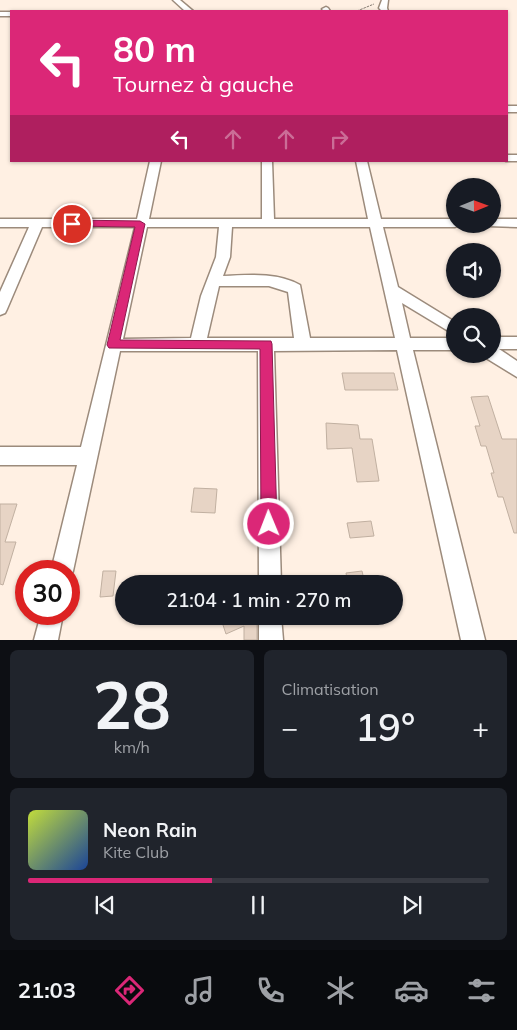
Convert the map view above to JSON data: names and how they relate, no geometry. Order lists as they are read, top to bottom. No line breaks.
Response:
{"north":"right","page":{"turn":["80 m","Tournez à gauche"],"limit":"30","trip":"21:04 · 1 min · 270 m","tile":[["28","km/h"],"Climatisation"],"heat":["−","19°","+"],"song":["Neon Rain","Kite Club"],"tabs":"21:03"}}
